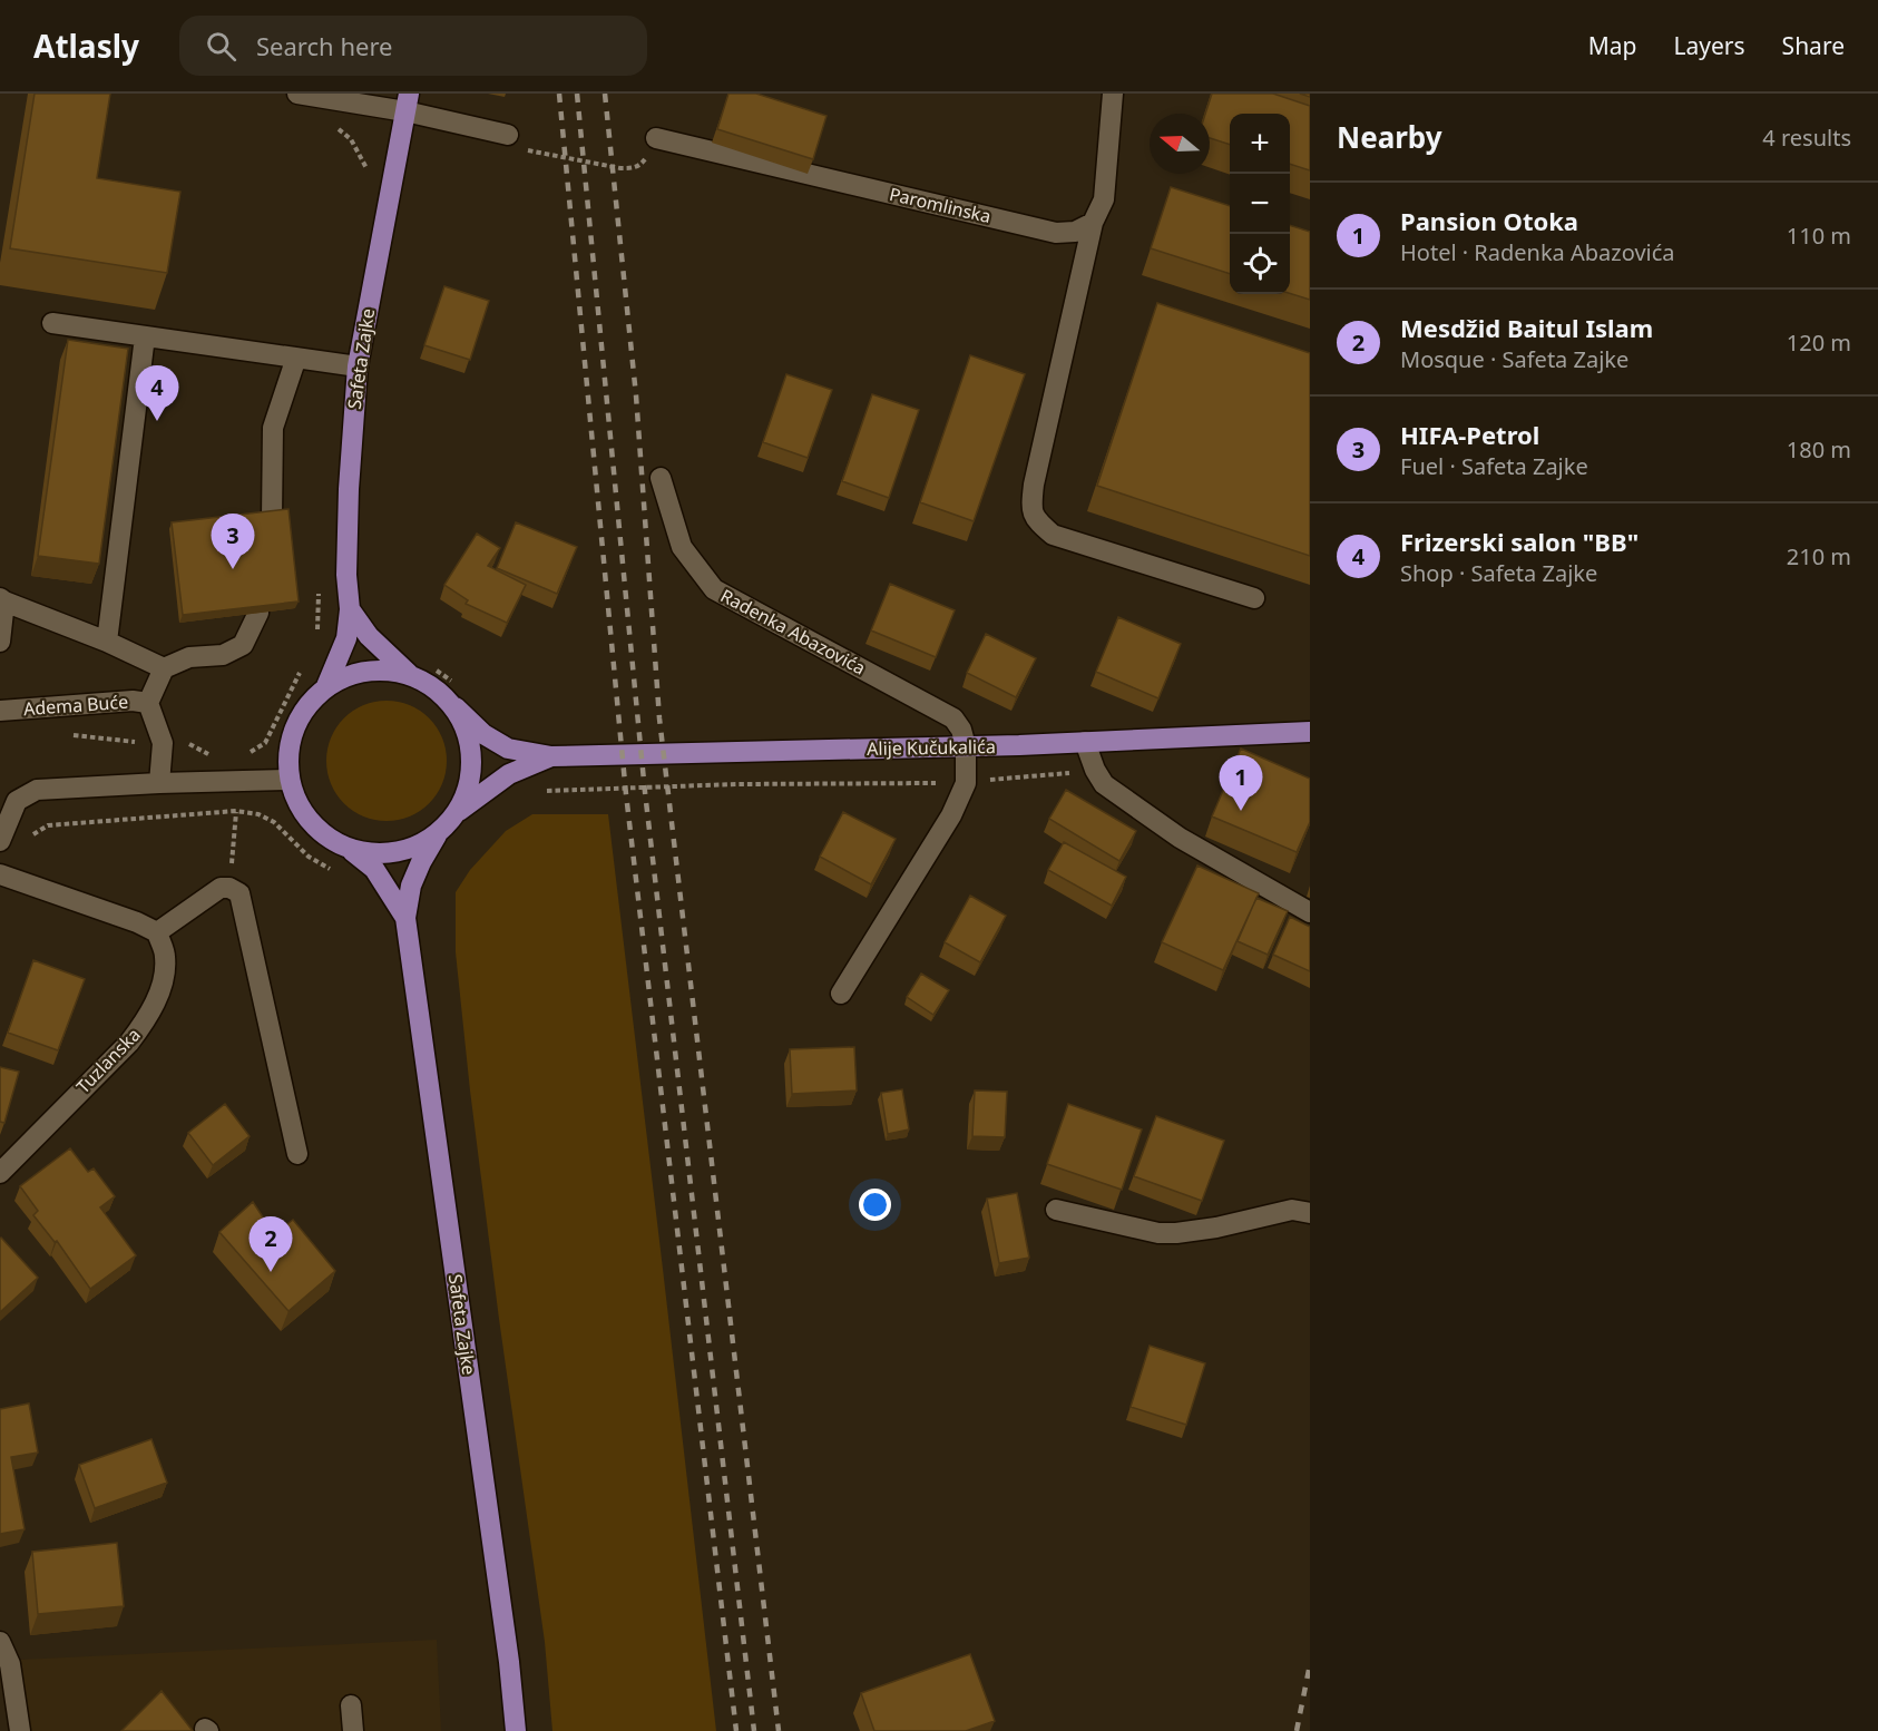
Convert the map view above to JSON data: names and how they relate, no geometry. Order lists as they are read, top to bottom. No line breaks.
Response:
{"streets":{"main road":["Safeta Zajke","Alije Kučukalića"],"street":["Paromlinska","Radenka Abazovića","Adema Buće","Tuzlanska"]},"crossings":[["Safeta Zajke","Alije Kučukalića"],["Radenka Abazovića","Alije Kučukalića"]],"north":"left","page":{"header":"Atlasly","search":"Search here","nav":["Map","Layers","Share"],"heading":["Nearby","4 results"],"map_buttons":["+","−"],"list":[{"mark":"1","name":"Pansion Otoka","note":"Hotel · Radenka Abazovića","value":"110 m"},{"mark":"2","name":"Mesdžid Baitul Islam","note":"Mosque · Safeta Zajke","value":"120 m"},{"mark":"3","name":"HIFA-Petrol","note":"Fuel · Safeta Zajke","value":"180 m"},{"mark":"4","name":"Frizerski salon \"BB\"","note":"Shop · Safeta Zajke","value":"210 m"}],"pins":["4","3","1","2"]}}
